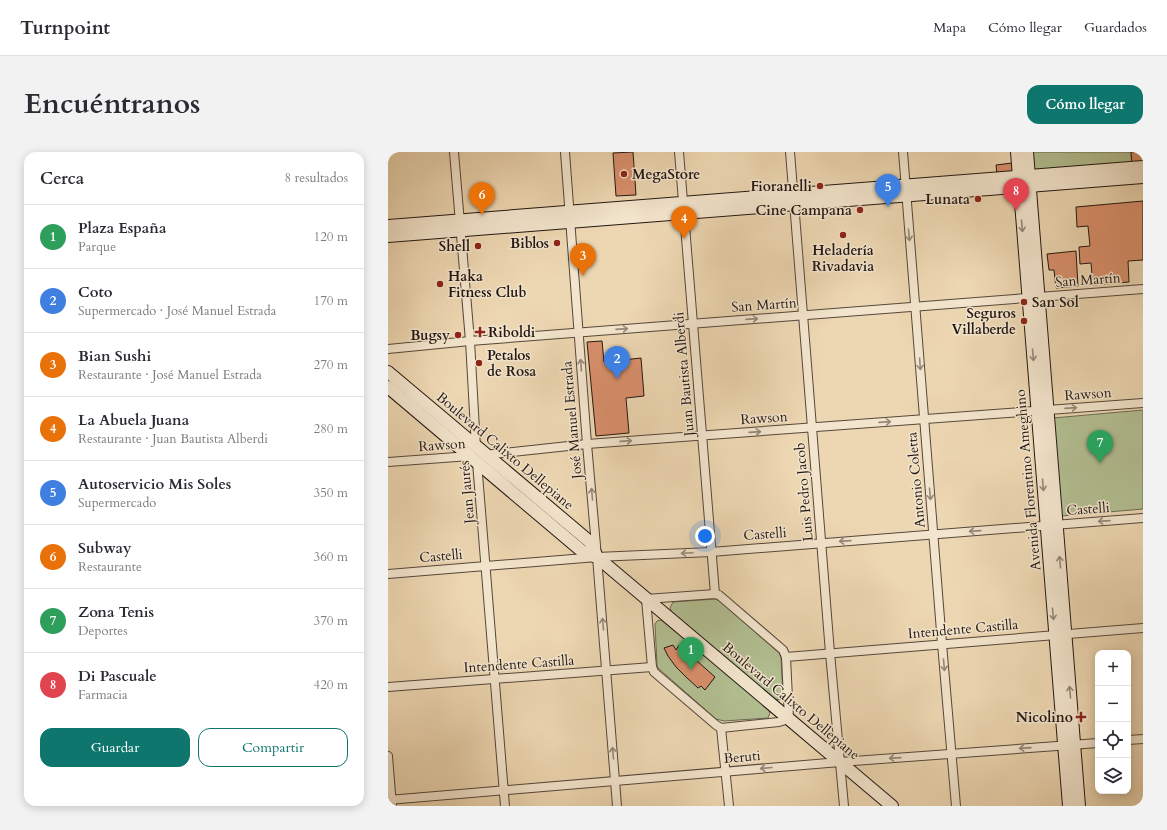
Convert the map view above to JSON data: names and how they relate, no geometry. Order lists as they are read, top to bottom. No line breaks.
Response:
{"streets":{"main road":["Boulevard Calixto Dellepiane","Avenida Florentino Ameghino"],"street":["San Martín","Juan Bautista Alberdi","Rawson","José Manuel Estrada","Antonio Coletta","Jean Jaurés","Luis Pedro Jacob","Castelli","Intendente Castilla","Beruti"]},"crossings":[["San Martín","Juan Bautista Alberdi"],["San Martín","José Manuel Estrada"],["San Martín","Antonio Coletta"],["San Martín","Avenida Florentino Ameghino"],["San Martín","Jean Jaurés"],["San Martín","Luis Pedro Jacob"],["Juan Bautista Alberdi","Rawson"],["Juan Bautista Alberdi","Castelli"],["Rawson","José Manuel Estrada"],["Rawson","Boulevard Calixto Dellepiane"],["Rawson","Antonio Coletta"],["Rawson","Avenida Florentino Ameghino"],["Rawson","Jean Jaurés"],["Rawson","Luis Pedro Jacob"],["José Manuel Estrada","Boulevard Calixto Dellepiane"],["José Manuel Estrada","Castelli"],["José Manuel Estrada","Intendente Castilla"],["José Manuel Estrada","Beruti"],["Boulevard Calixto Dellepiane","Jean Jaurés"],["Boulevard Calixto Dellepiane","Luis Pedro Jacob"],["Boulevard Calixto Dellepiane","Castelli"],["Boulevard Calixto Dellepiane","Beruti"],["Antonio Coletta","Castelli"],["Antonio Coletta","Intendente Castilla"],["Antonio Coletta","Beruti"],["Avenida Florentino Ameghino","Castelli"],["Avenida Florentino Ameghino","Intendente Castilla"],["Avenida Florentino Ameghino","Beruti"],["Jean Jaurés","Castelli"],["Jean Jaurés","Intendente Castilla"],["Jean Jaurés","Beruti"],["Luis Pedro Jacob","Castelli"],["Luis Pedro Jacob","Intendente Castilla"],["Luis Pedro Jacob","Beruti"]],"one_way":["Rawson","José Manuel Estrada","Antonio Coletta","Castelli","Beruti"],"places":{"other":["MegaStore","Fioranelli","Lunata","Cine Campana","Heladería Rivadavia","Biblos","Shell","Haka Fitness Club","San Sol","Seguros Villaberde","Bugsy","Petalos de Rosa"],"health":["Riboldi","Nicolino"]},"page":{"header":"Turnpoint","nav":["Mapa","Cómo llegar","Guardados"],"title":"Encuéntranos","buttons":["Cómo llegar",["Guardar","Compartir"]],"heading":["Cerca","8 resultados"],"pins":["5","8","6","4","3","2","7","1"],"list":[{"mark":"1","name":"Plaza España","note":"Parque","value":"120 m"},{"mark":"2","name":"Coto","note":"Supermercado · José Manuel Estrada","value":"170 m"},{"mark":"3","name":"Bian Sushi","note":"Restaurante · José Manuel Estrada","value":"270 m"},{"mark":"4","name":"La Abuela Juana","note":"Restaurante · Juan Bautista Alberdi","value":"280 m"},{"mark":"5","name":"Autoservicio Mis Soles","note":"Supermercado","value":"350 m"},{"mark":"6","name":"Subway","note":"Restaurante","value":"360 m"},{"mark":"7","name":"Zona Tenis","note":"Deportes","value":"370 m"},{"mark":"8","name":"Di Pascuale","note":"Farmacia","value":"420 m"}],"map_buttons":["+","−"]}}
